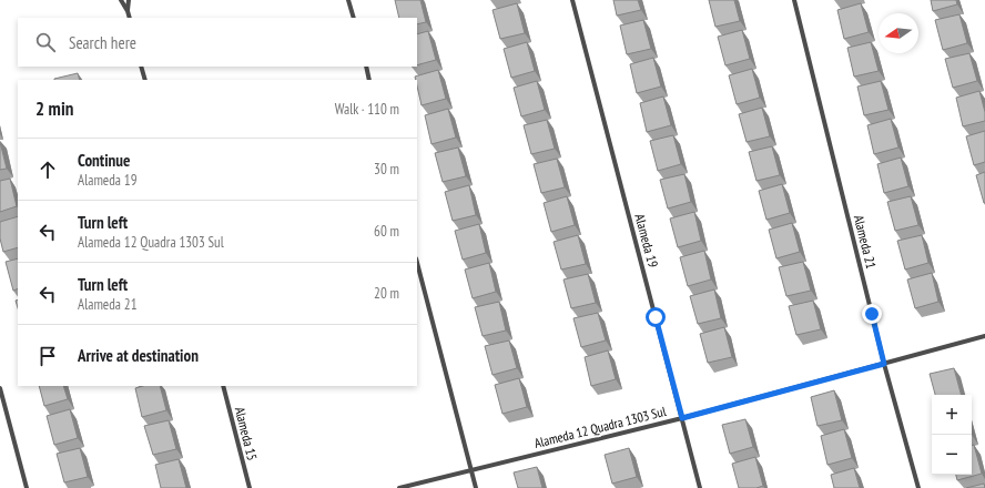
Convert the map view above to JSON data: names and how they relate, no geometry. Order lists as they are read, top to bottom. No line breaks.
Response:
{"streets":{"street":["Alameda 19","Alameda 21","Alameda 12 Quadra 1303 Sul","Alameda 15"]},"crossings":[["Alameda 19","Alameda 12 Quadra 1303 Sul"],["Alameda 21","Alameda 12 Quadra 1303 Sul"]],"north":"left","page":{"search":"Search here","heading":["2 min","Walk · 110 m"],"list":[["Continue","Alameda 19","30 m"],["Turn left","Alameda 12 Quadra 1303 Sul","60 m"],["Turn left","Alameda 21","20 m"],"Arrive at destination"],"map_buttons":["+","−"]}}
